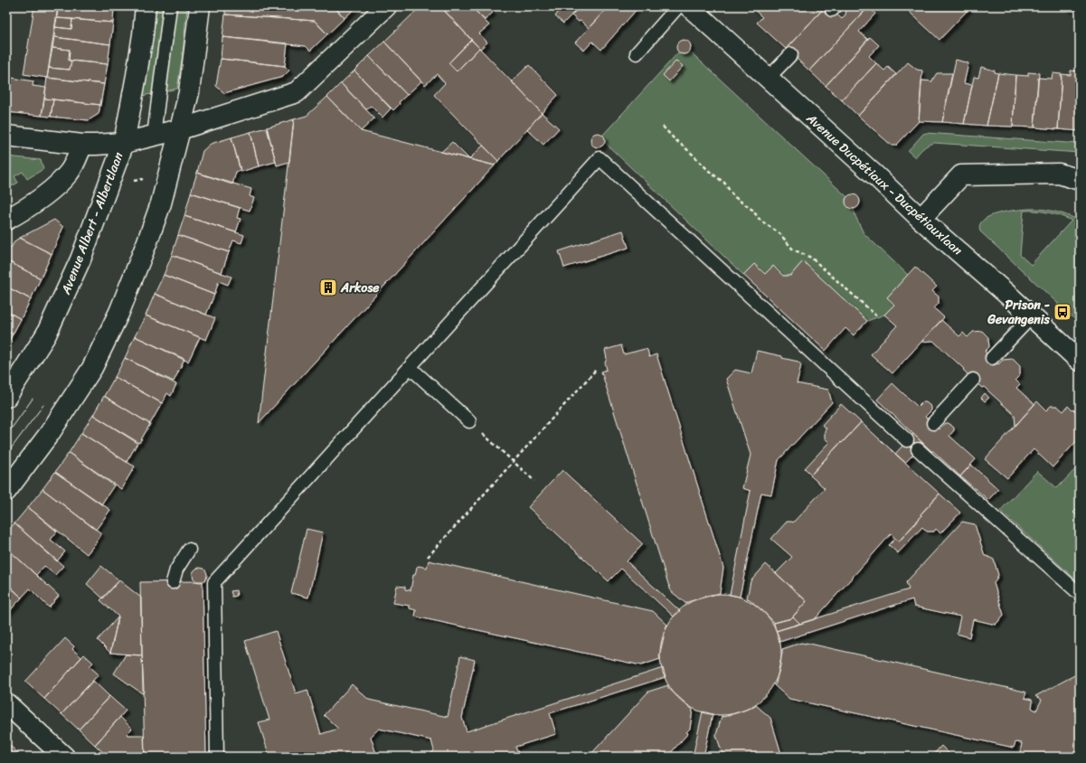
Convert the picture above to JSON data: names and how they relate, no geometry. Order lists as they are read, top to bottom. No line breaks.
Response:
{"streets":{"street":["Avenue Ducpétiaux - Ducpétiauxlaan","Avenue Albert - Albertlaan"]},"places":{"building":["Arkose"],"bus stop":["Prison - Gevangenis"]}}
